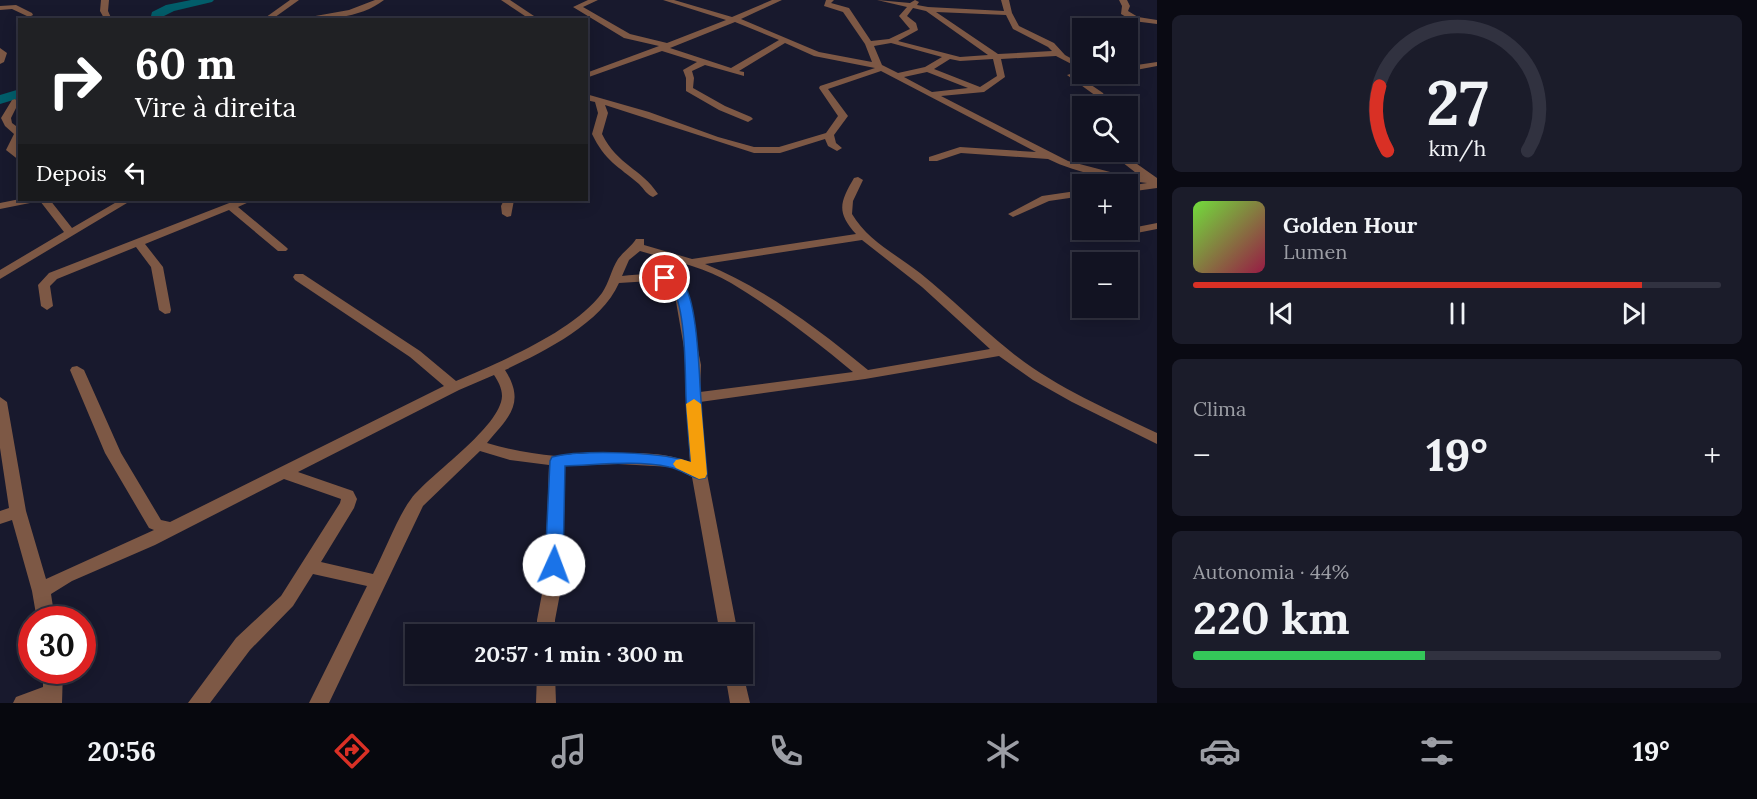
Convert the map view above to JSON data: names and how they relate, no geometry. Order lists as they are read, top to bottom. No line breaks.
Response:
{"page":{"map_buttons":["+","−"],"turn":["60 m","Vire à direita"],"then":"Depois","song":["Golden Hour","Lumen"],"tile":["Clima",["Autonomia · 44%","220 km"]],"heat":["−","19°","+"],"limit":"30","trip":"20:57 · 1 min · 300 m","tabs":["20:56","19°"],"gauge":["27","km/h"]}}
